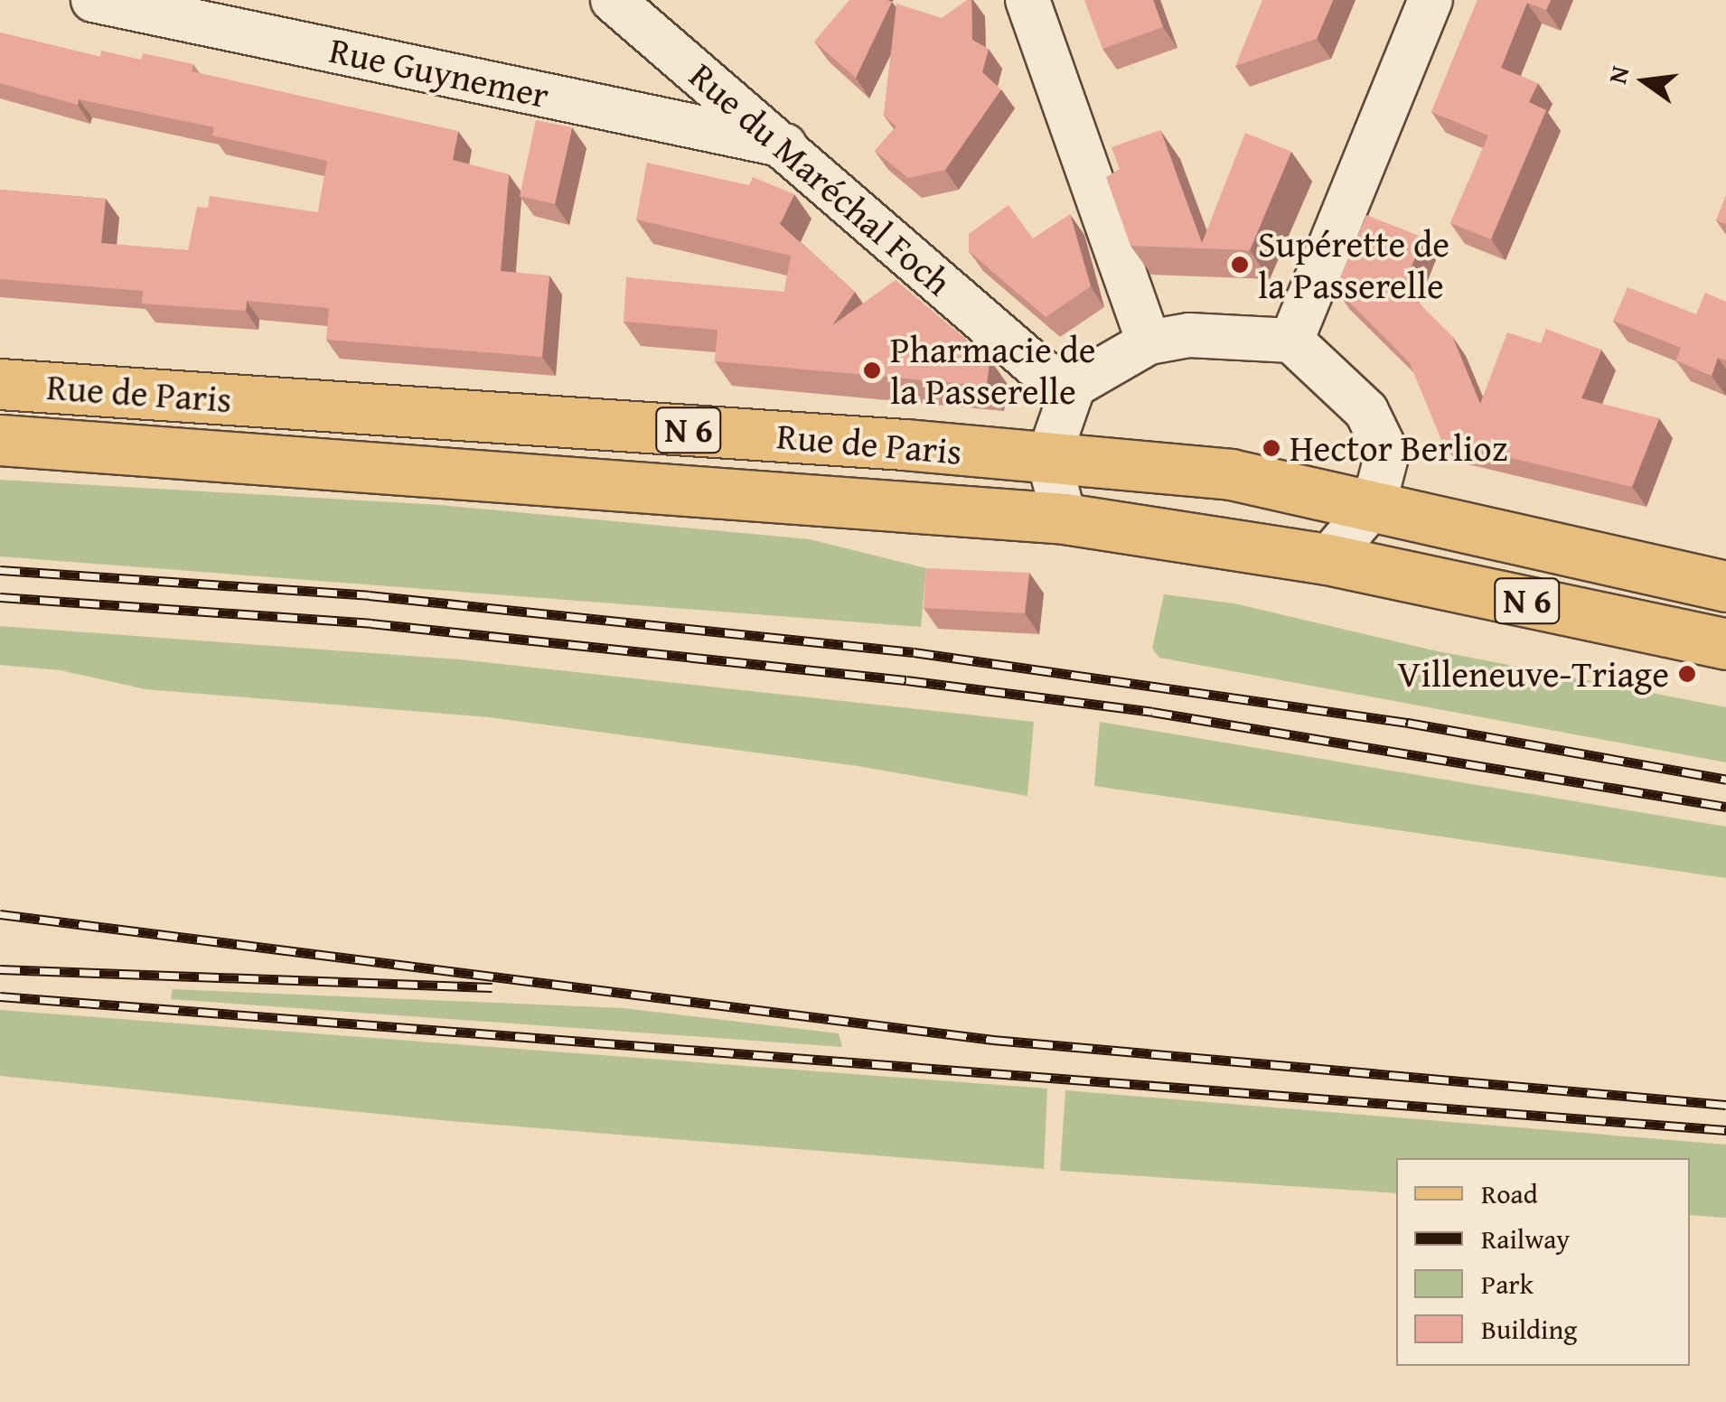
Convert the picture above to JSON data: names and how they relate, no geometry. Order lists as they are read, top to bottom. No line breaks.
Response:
{"streets":{"main road":["Rue de Paris","N 6"],"street":["Rue Guynemer","Rue du Maréchal Foch"]},"crossings":[["Rue Guynemer","Rue du Maréchal Foch"]],"places":["Supérette de la Passerelle","Pharmacie de la Passerelle","Hector Berlioz","Villeneuve-Triage"],"legend":["Road","Railway","Park","Building"],"north":"left"}
